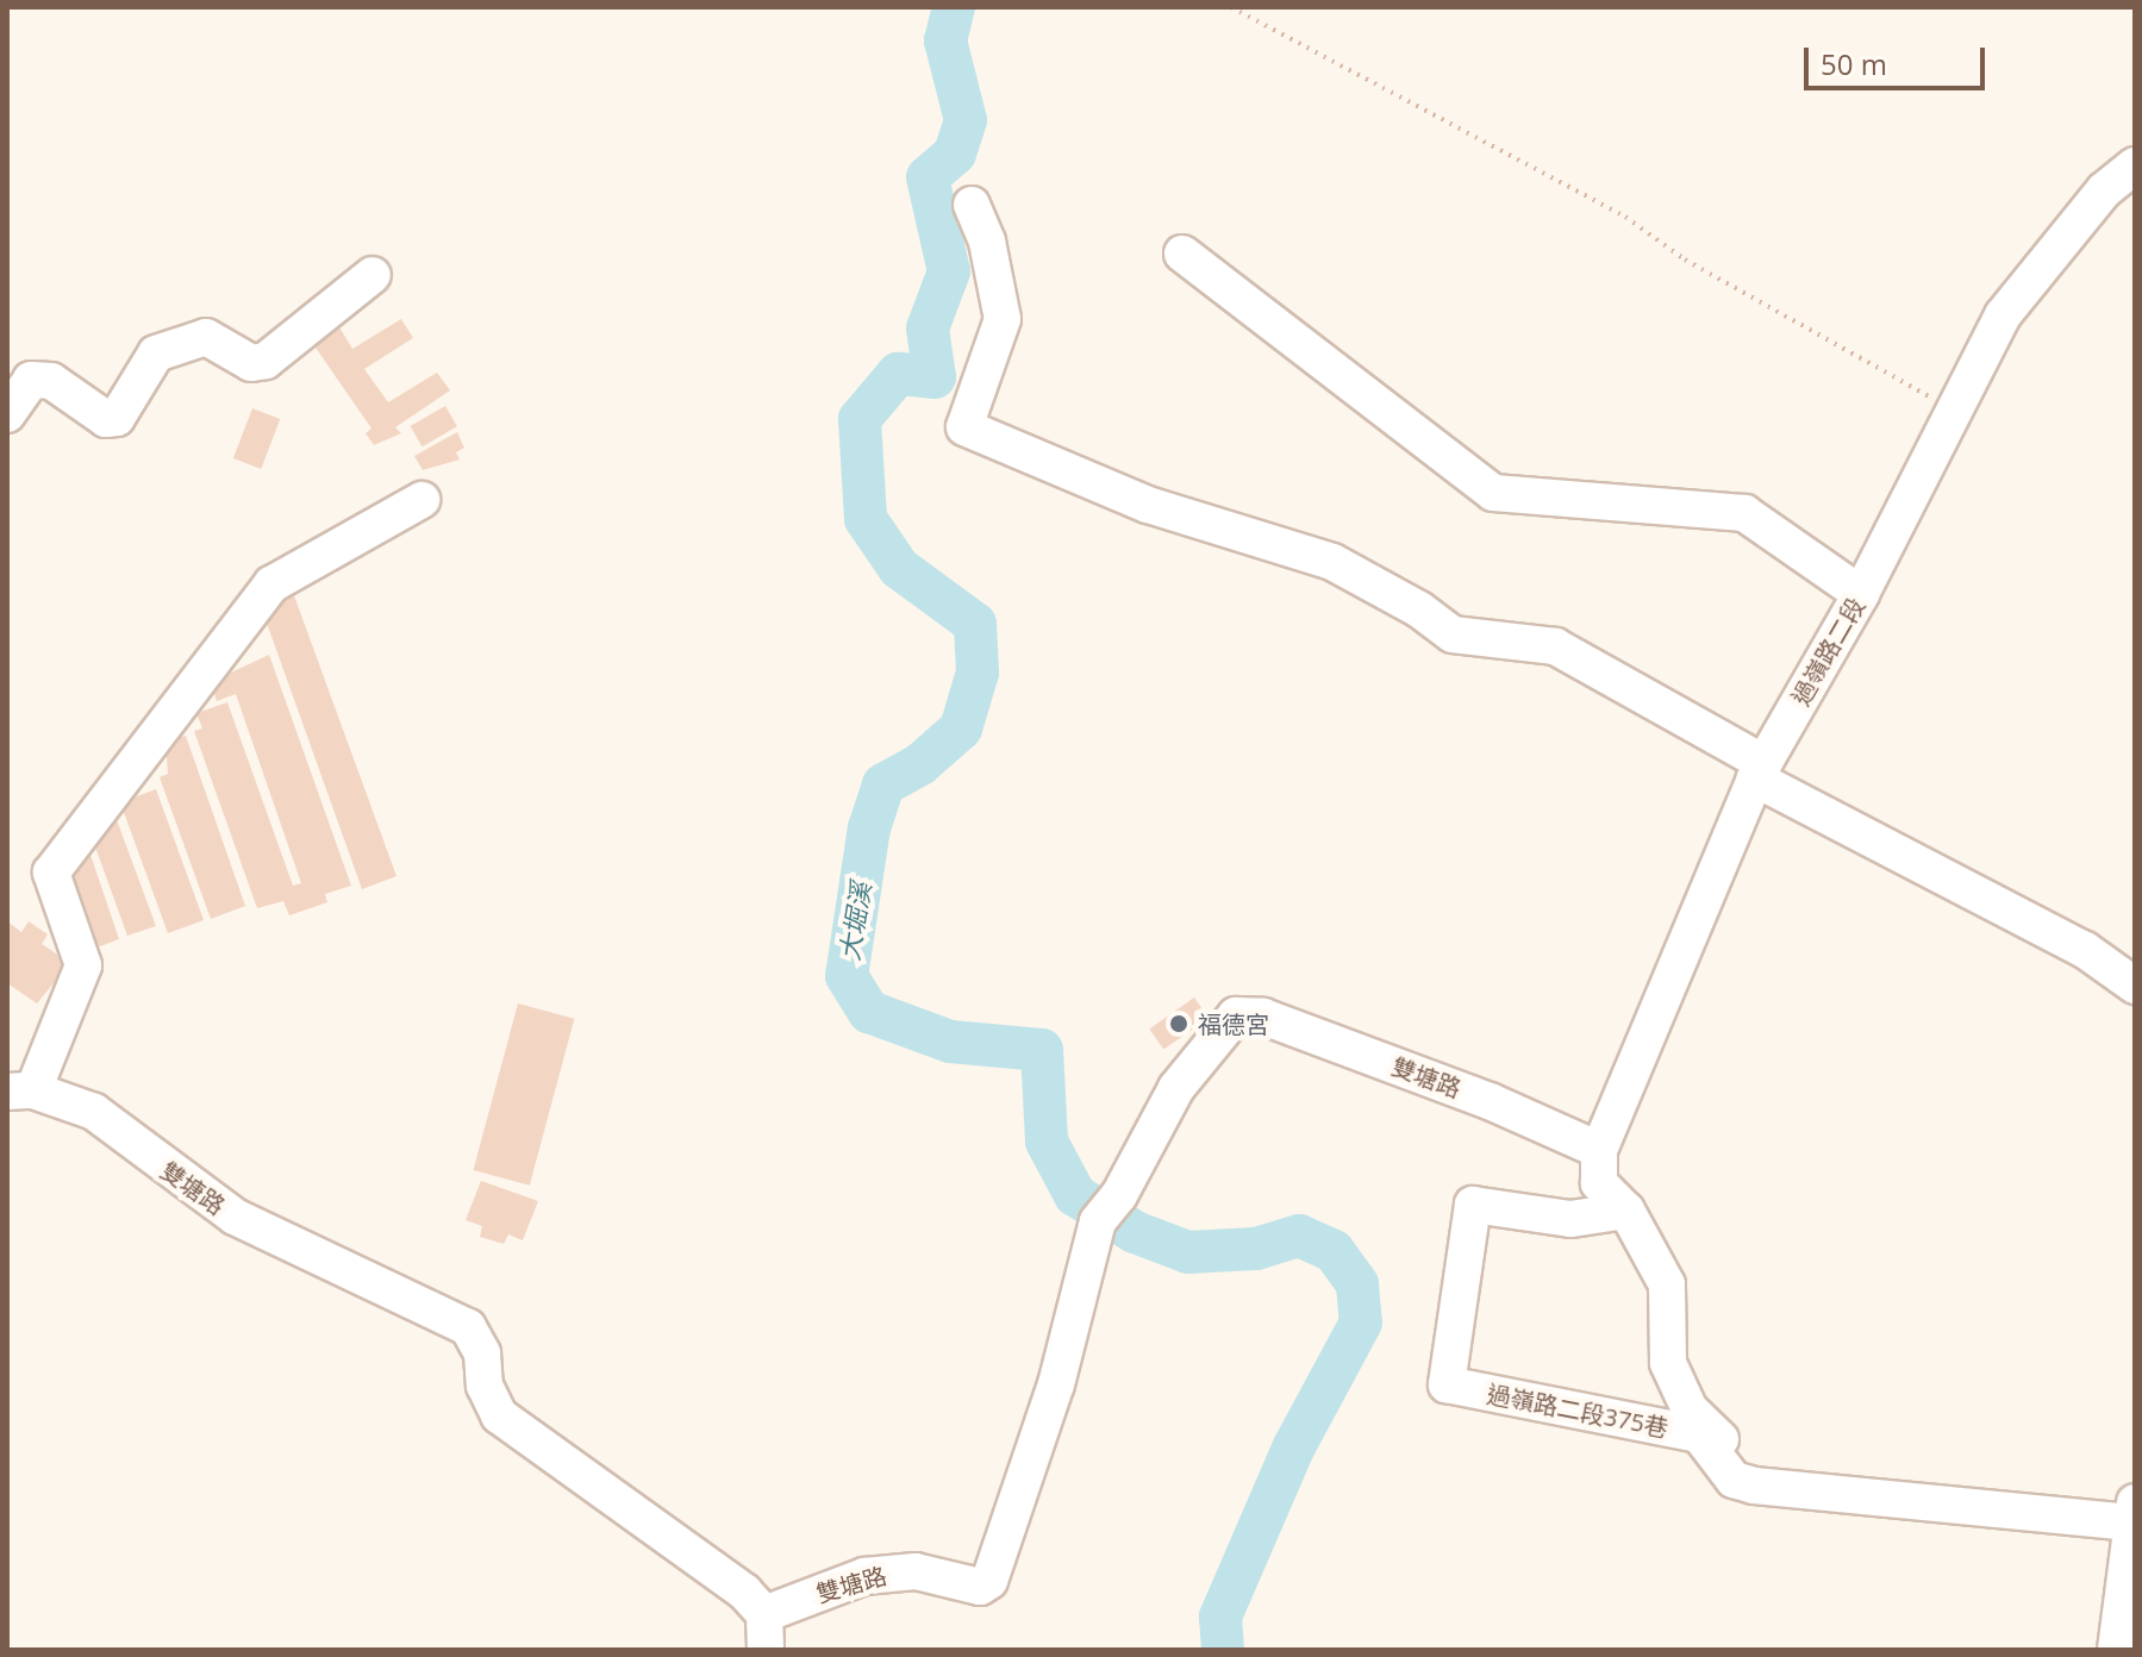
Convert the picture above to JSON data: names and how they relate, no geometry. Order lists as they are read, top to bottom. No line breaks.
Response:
{"streets":{"street":["過嶺路二段","雙塘路","過嶺路二段375巷"]},"crossings":[["過嶺路二段","雙塘路"]],"water":["大堀溪"],"places":["福德宮"],"scale_bar":"50 m"}
